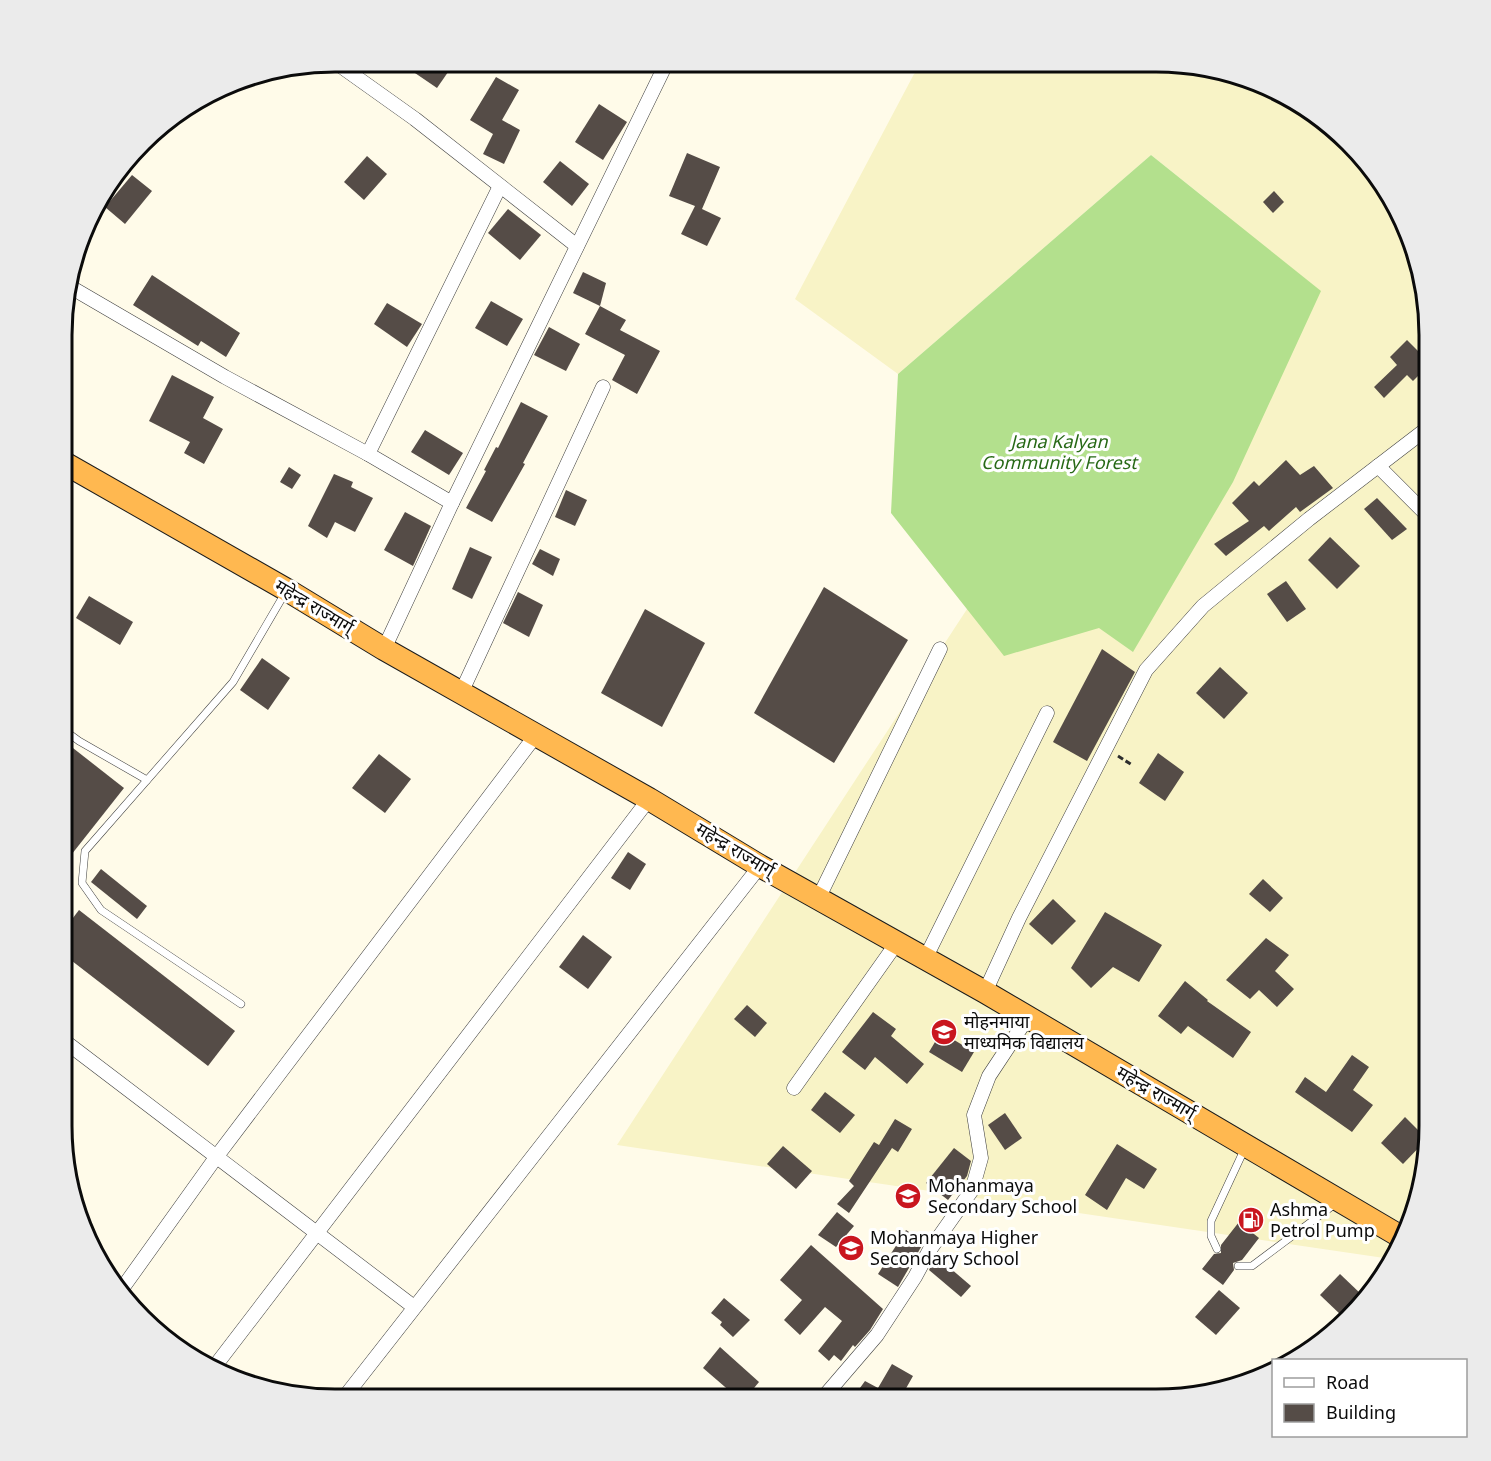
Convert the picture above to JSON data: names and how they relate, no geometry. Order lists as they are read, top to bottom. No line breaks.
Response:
{"streets":{"highway":["महेन्द्र राज्मार्ग्"]},"parks":["Jana Kalyan Community Forest"],"places":{"school or university":["मोहनमाया माध्यमिक विद्यालय","Mohanmaya Secondary School","Mohanmaya Higher Secondary School"],"fuel station":["Ashma Petrol Pump"]},"legend":["Road","Building"]}
